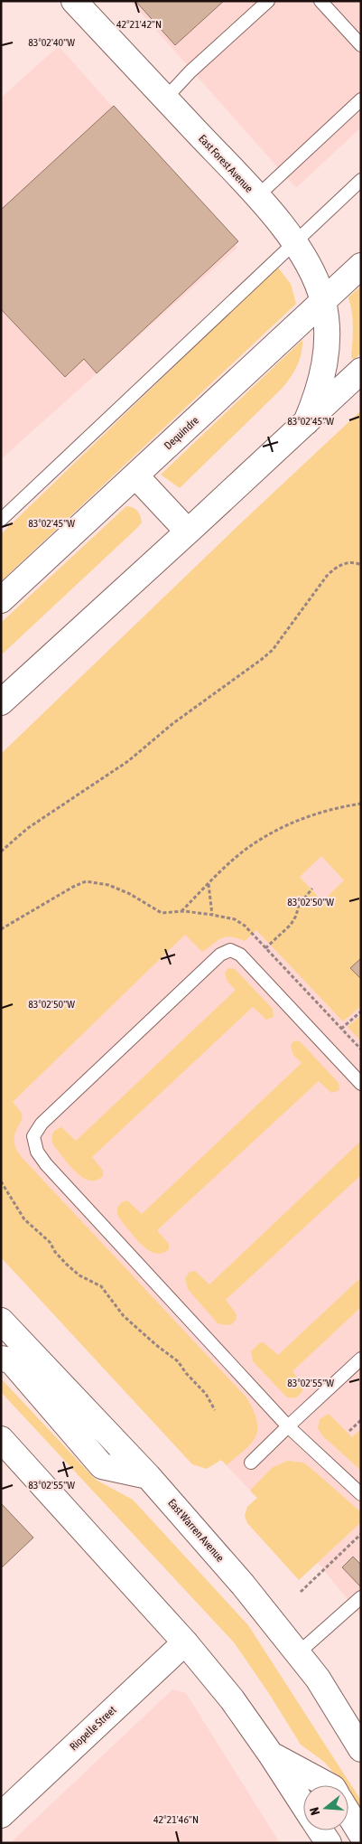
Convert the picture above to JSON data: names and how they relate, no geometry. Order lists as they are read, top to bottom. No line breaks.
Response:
{"streets":{"main road":["East Forest Avenue","Dequindre","East Warren Avenue","Riopelle Street"]},"crossings":[["East Forest Avenue","Dequindre"]],"north":"left","coordinates":["42°21'42\"N","83°02'40\"W","83°02'45\"W","83°02'50\"W","83°02'55\"W","42°21'46\"N"]}
